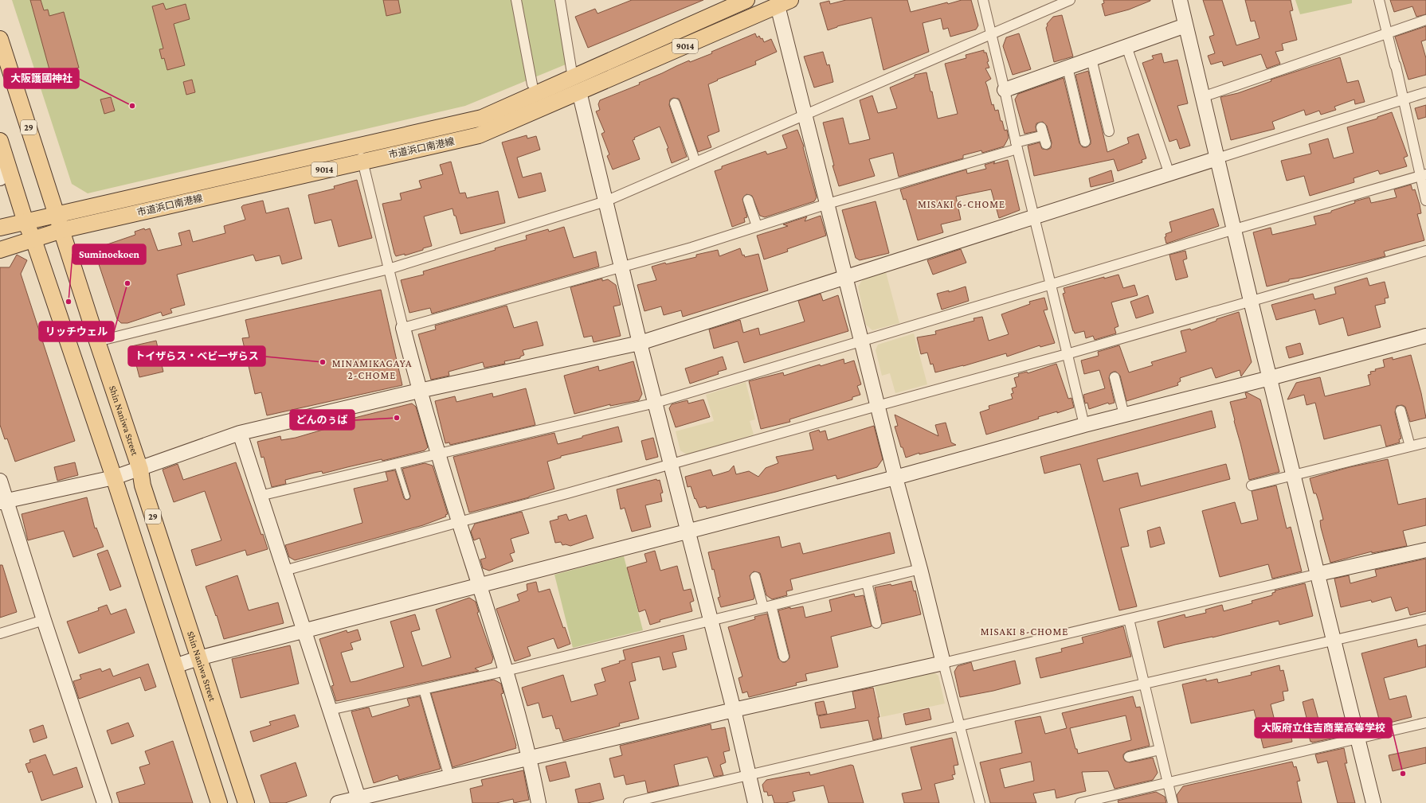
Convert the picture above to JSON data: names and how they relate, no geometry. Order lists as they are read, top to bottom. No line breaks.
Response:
{"streets":{"main road":["9014","29","市道浜口南港線","Shin Naniwa Street"]},"crossings":[["市道浜口南港線","Shin Naniwa Street"]],"districts":["MISAKI 6-CHOME","MINAMIKAGAYA 2-CHOME","MISAKI 8-CHOME"],"places":["大阪護國神社","リッチウェル","Suminoekoen","トイザらス・ベビーザらス","どんのぅば","大阪府立住吉商業高等学校"]}
